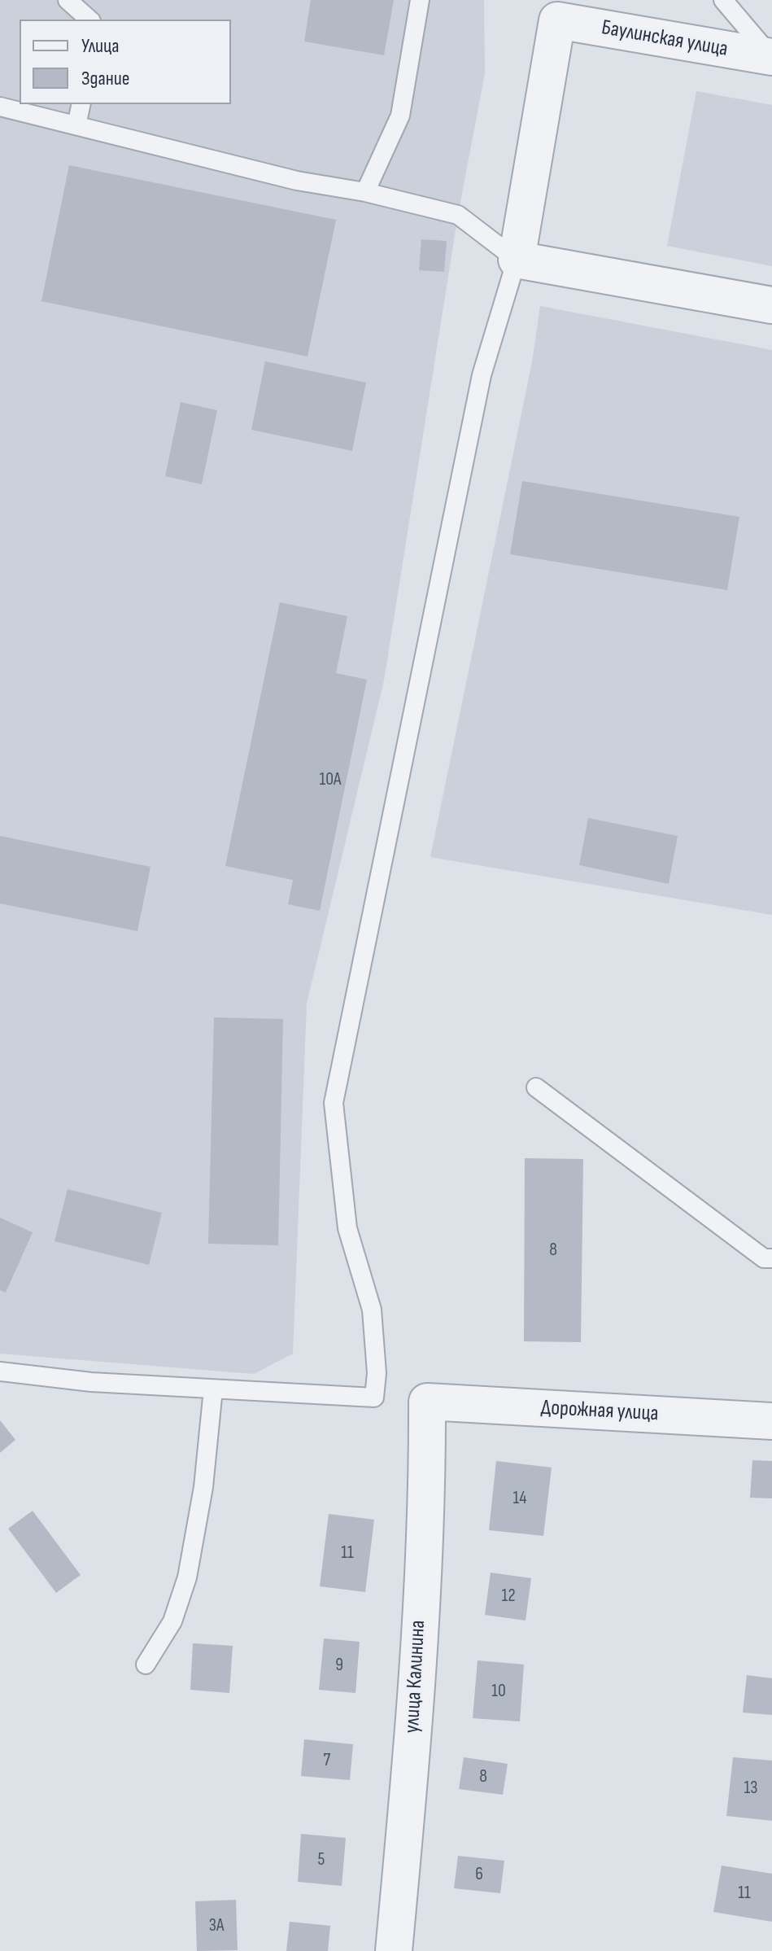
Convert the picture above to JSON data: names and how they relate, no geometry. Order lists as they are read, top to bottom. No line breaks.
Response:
{"streets":{"street":["Баулинская улица","Дорожная улица","улица Калинина"]},"crossings":[["Дорожная улица","улица Калинина"]],"house_numbers":["10А","8","14","11","12","9","10","7","8","13","5","6","11","3А"],"legend":["Улица","Здание"]}
